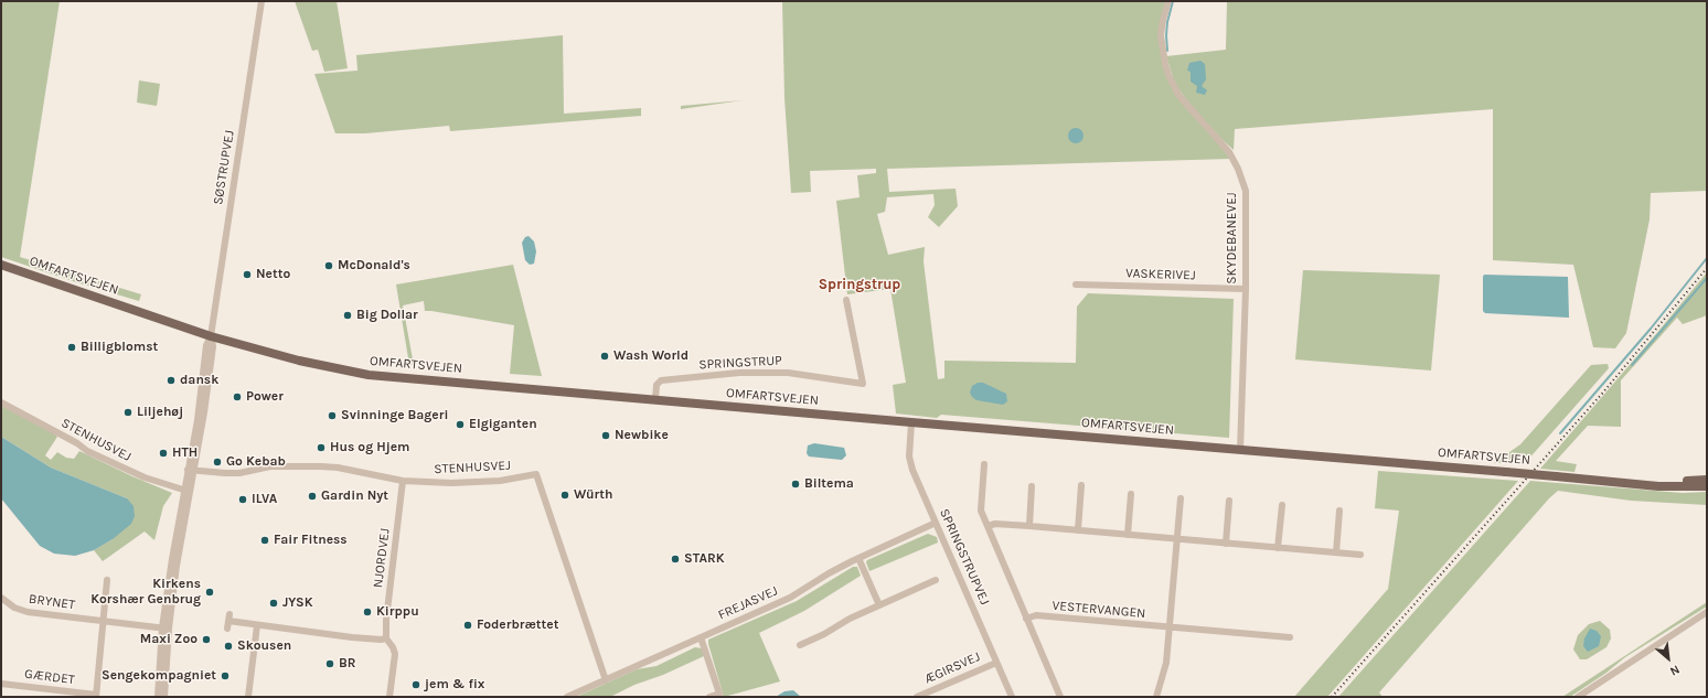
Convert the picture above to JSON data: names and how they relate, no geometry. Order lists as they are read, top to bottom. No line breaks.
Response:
{"streets":{"main road":["OMFARTSVEJEN"],"street":["SØSTRUPVEJ","SKYDEBANEVEJ","VASKERIVEJ","SPRINGSTRUP","STENHUSVEJ","SPRINGSTRUPVEJ","NJORDVEJ","BRYNET","FREJASVEJ","VESTERVANGEN","ÆGIRSVEJ","GÆRDET"]},"crossings":[["SØSTRUPVEJ","OMFARTSVEJEN"],["SKYDEBANEVEJ","VASKERIVEJ"],["SKYDEBANEVEJ","OMFARTSVEJEN"],["OMFARTSVEJEN","SPRINGSTRUP"],["OMFARTSVEJEN","SPRINGSTRUPVEJ"],["STENHUSVEJ","NJORDVEJ"],["STENHUSVEJ","FREJASVEJ"],["SPRINGSTRUPVEJ","FREJASVEJ"],["SPRINGSTRUPVEJ","ÆGIRSVEJ"]],"districts":["Springstrup"],"places":["McDonald's","Netto","Big Dollar","Billigblomst","Wash World","dansk","Power","Liljehøj","Svinninge Bageri","Elgiganten","Newbike","Hus og Hjem","HTH","Go Kebab","Biltema","Würth","Gardin Nyt","ILVA","Fair Fitness","STARK","Kirkens Korshær Genbrug","JYSK","Kirppu","Foderbrættet","Maxi Zoo","Skousen","BR","Sengekompagniet","jem & fix"],"north":"bottom right"}
